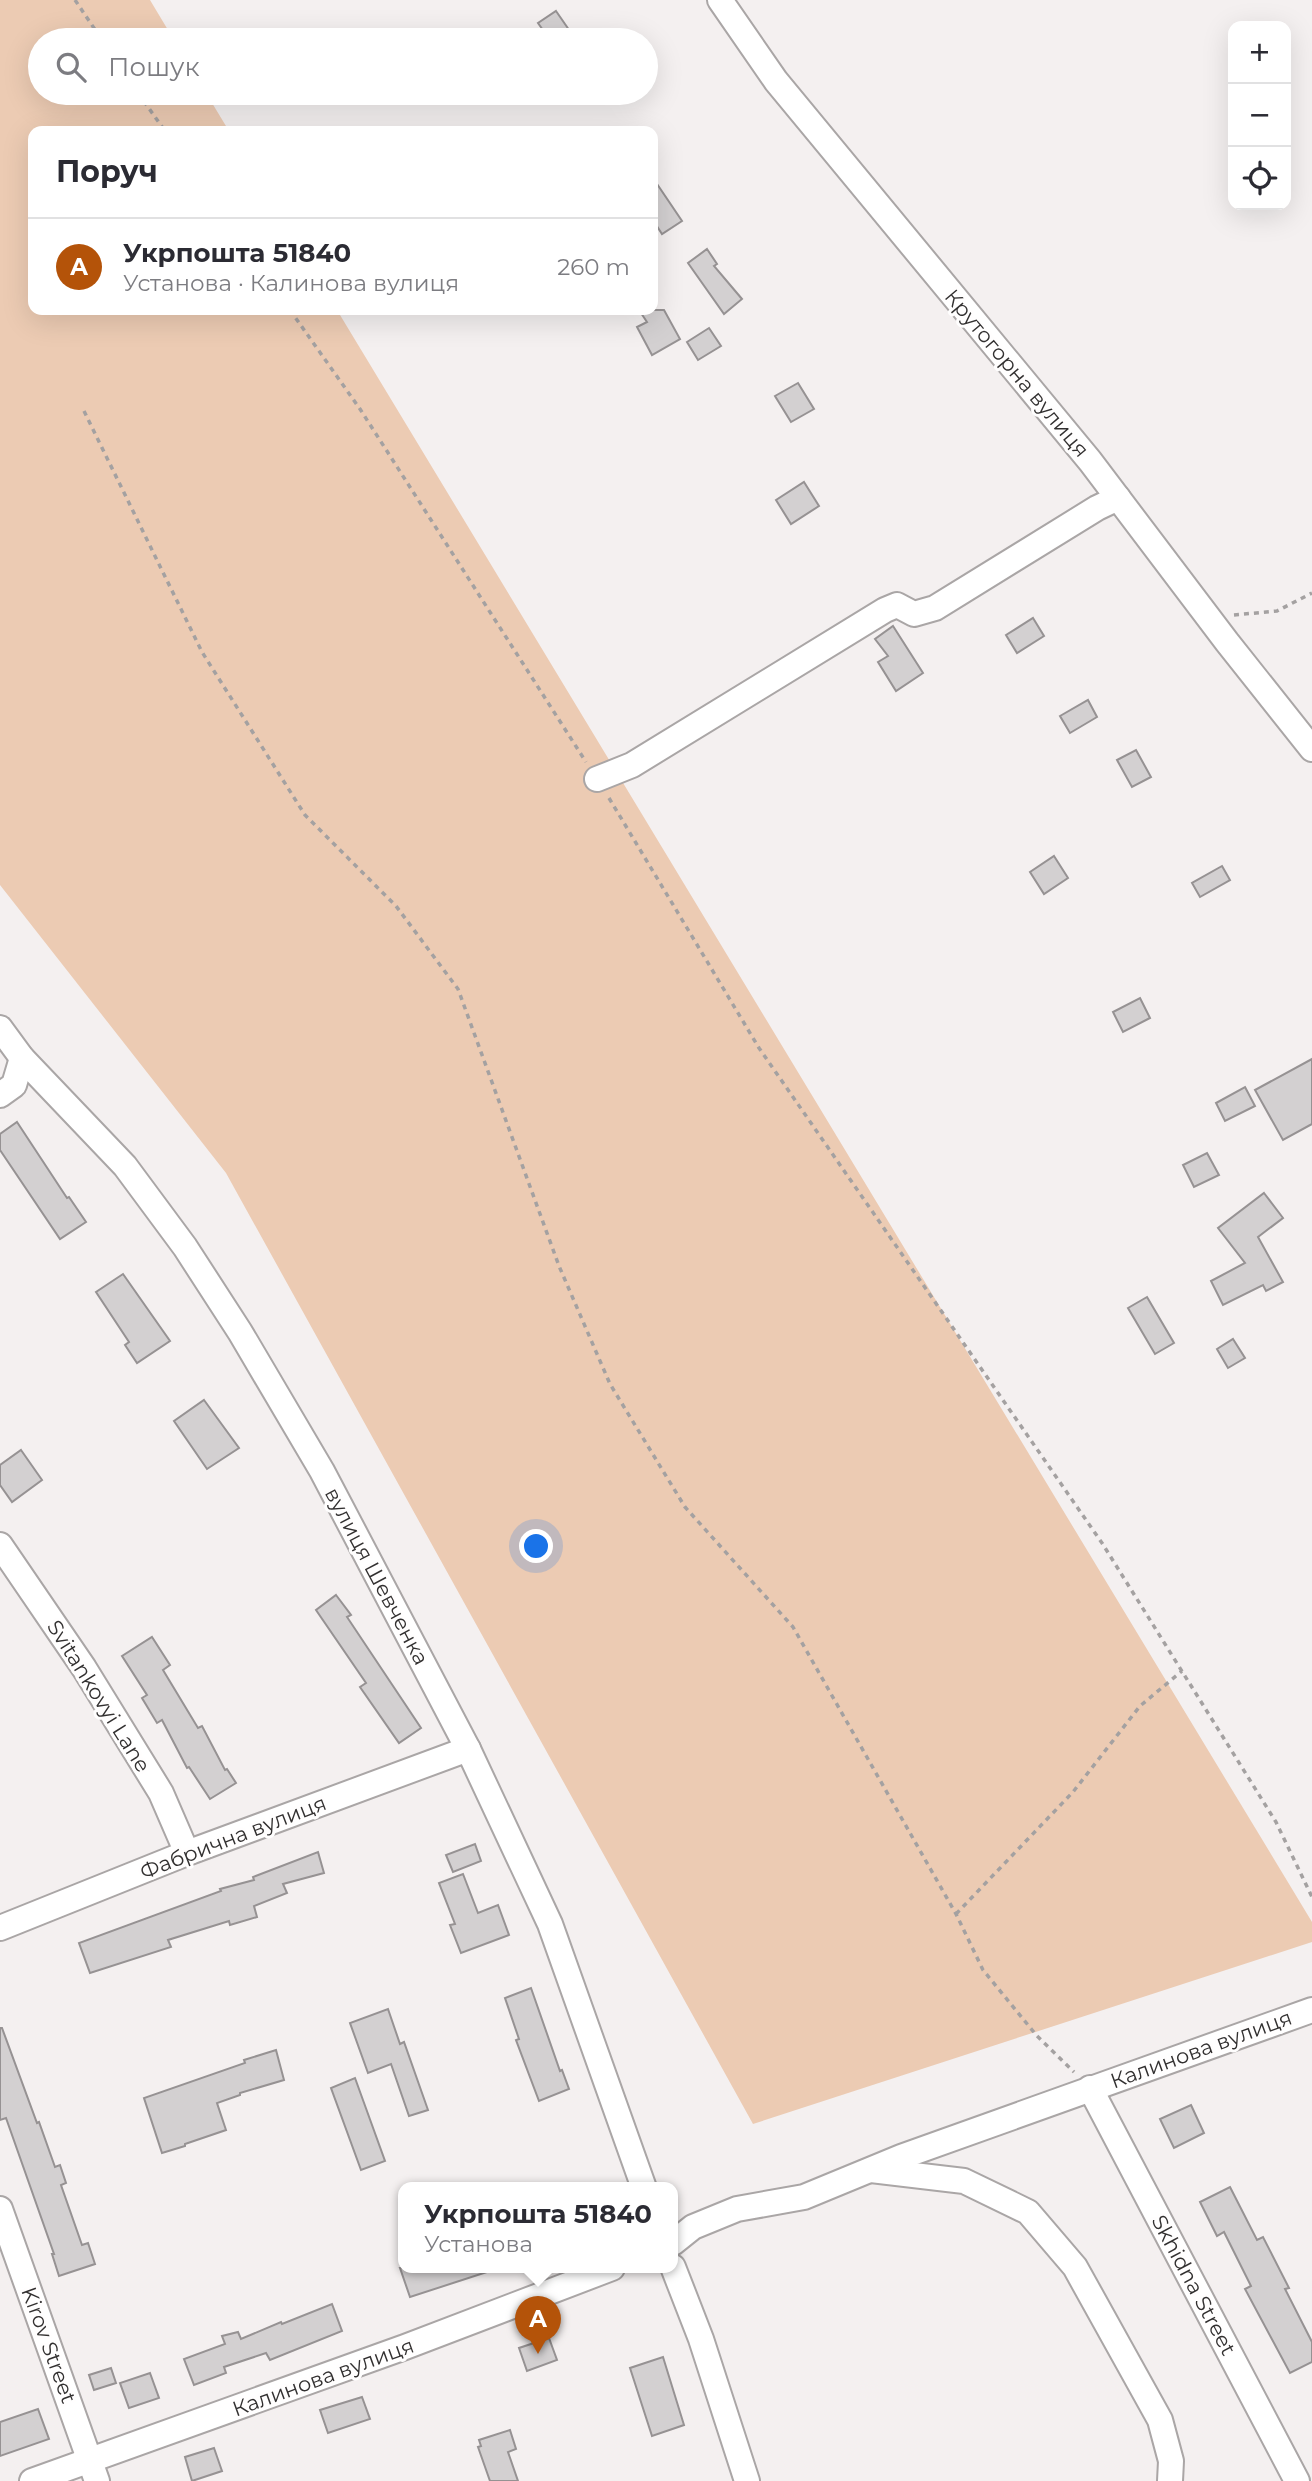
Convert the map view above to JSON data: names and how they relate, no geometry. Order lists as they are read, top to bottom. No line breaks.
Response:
{"streets":{"street":["Крутогорна вулиця","вулиця Шевченка","Svitankovyi Lane","Фабрична вулиця","Калинова вулиця","Skhidna Street","Kirov Street"]},"crossings":[["вулиця Шевченка","Фабрична вулиця"],["Svitankovyi Lane","Фабрична вулиця"],["Калинова вулиця","Skhidna Street"],["Калинова вулиця","Kirov Street"]],"page":{"map_buttons":["+","−"],"search":"Пошук","heading":"Поруч","list":[{"mark":"A","name":"Укрпошта 51840","note":"Установа · Калинова вулиця","value":"260 m"}],"popup":["Укрпошта 51840","Установа"],"pins":"A"}}
